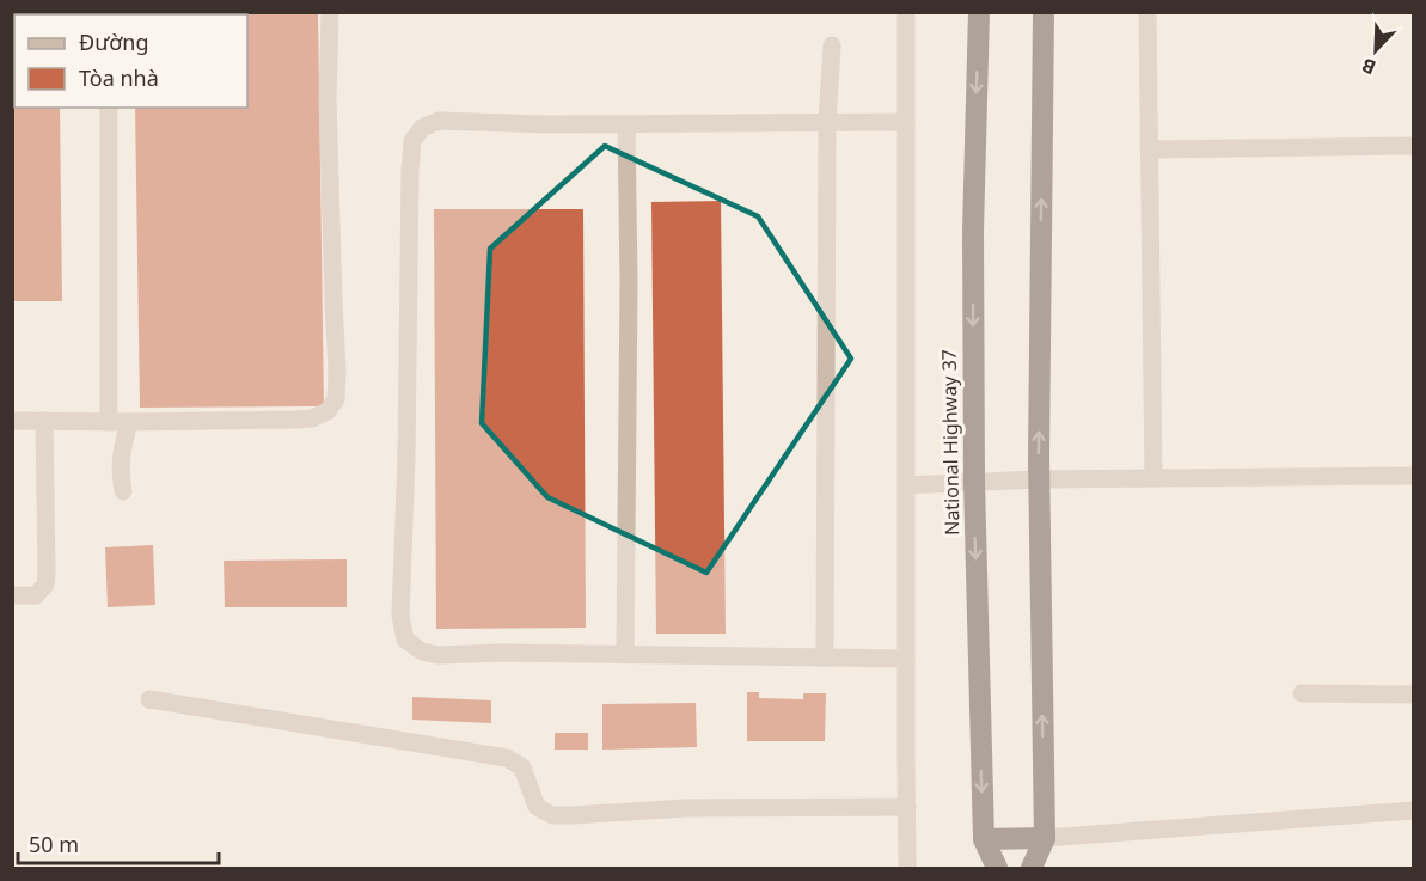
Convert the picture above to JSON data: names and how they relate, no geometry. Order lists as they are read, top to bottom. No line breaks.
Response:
{"streets":{"highway":["National Highway 37"]},"legend":["Đường","Tòa nhà"],"scale_bar":"50 m","north":"bottom left"}
